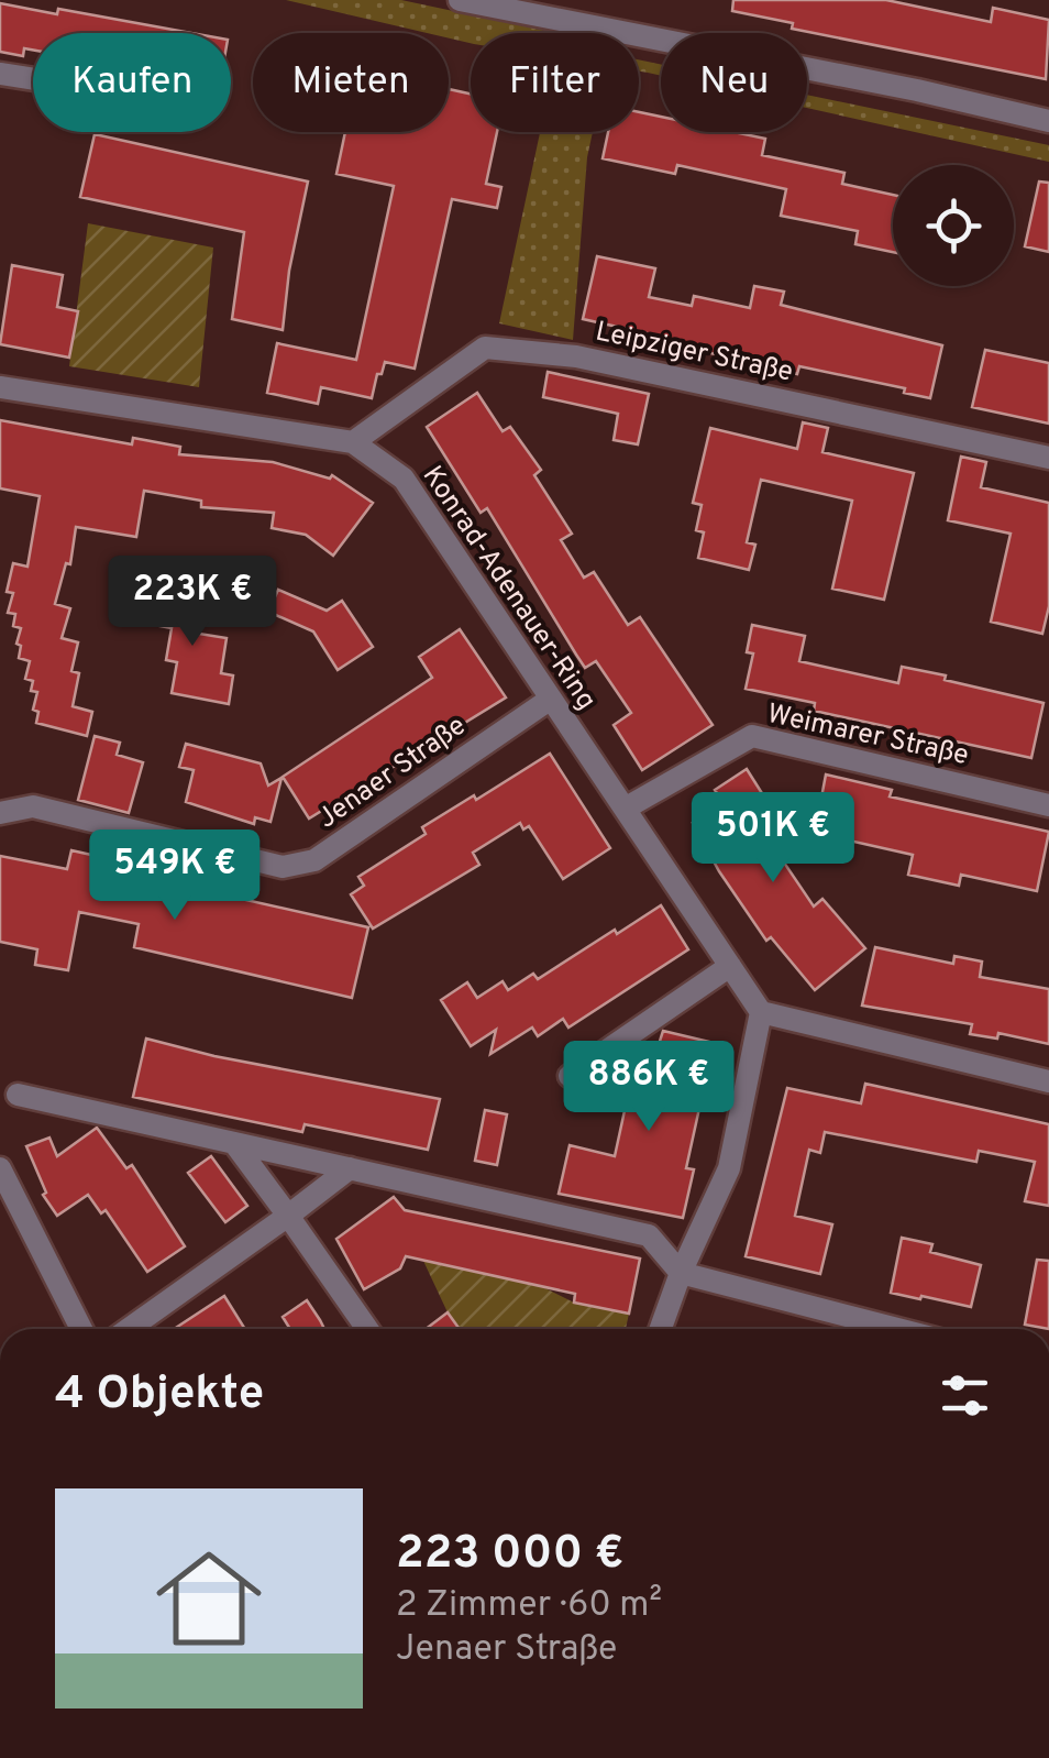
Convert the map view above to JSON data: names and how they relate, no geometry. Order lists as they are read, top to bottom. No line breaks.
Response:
{"streets":{"street":["Leipziger Straße","Konrad-Adenauer-Ring","Weimarer Straße","Jenaer Straße"]},"crossings":[["Leipziger Straße","Konrad-Adenauer-Ring"],["Konrad-Adenauer-Ring","Weimarer Straße"],["Konrad-Adenauer-Ring","Jenaer Straße"]],"page":{"chip":["Kaufen","Mieten","Filter","Neu"],"price":["223K €","501K €","549K €","886K €"],"heading":"4 Objekte","list":[{"name":"223 000 €","note":"2 Zimmer · 60 m² · Jenaer Straße"}]}}
